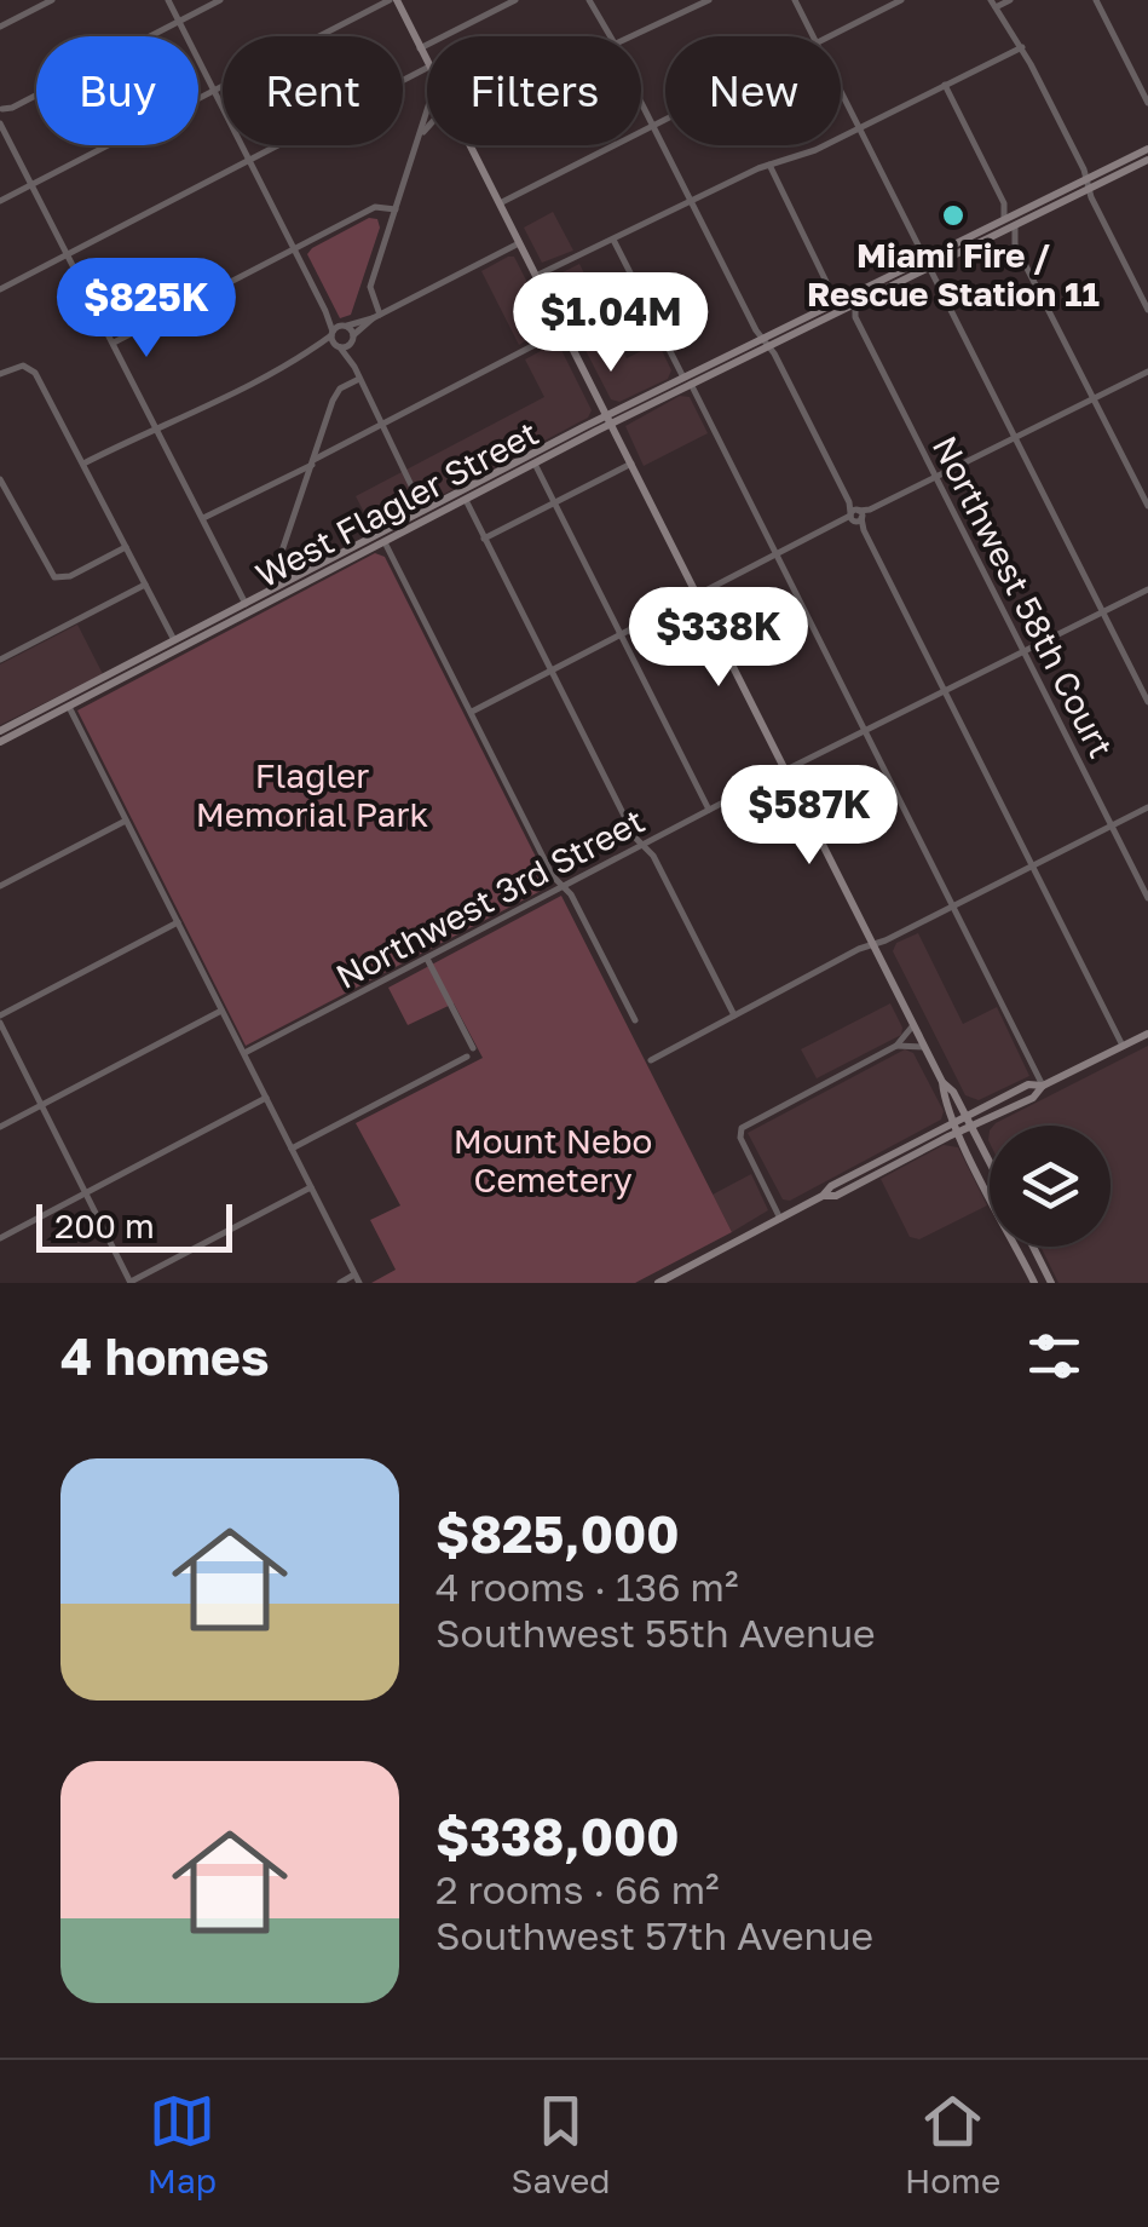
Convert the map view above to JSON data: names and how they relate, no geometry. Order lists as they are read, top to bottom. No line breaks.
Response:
{"streets":{"main road":["West Flagler Street"],"street":["Northwest 58th Court","Northwest 3rd Street"]},"crossings":[["West Flagler Street","Northwest 58th Court"],["Northwest 58th Court","Northwest 3rd Street"]],"parks":["Flagler Memorial Park","Mount Nebo Cemetery"],"places":["Miami Fire / Rescue Station 11"],"scale_bar":"200 m","page":{"chip":["Buy","Rent","Filters","New"],"price":["$825K","$1.04M","$338K","$587K"],"scale":"200 m","heading":"4 homes","list":[{"name":"$825,000","note":"4 rooms · 136 m² · Southwest 55th Avenue"},{"name":"$338,000","note":"2 rooms · 66 m² · Southwest 57th Avenue"}],"tabs":["Map","Saved","Home"]}}
